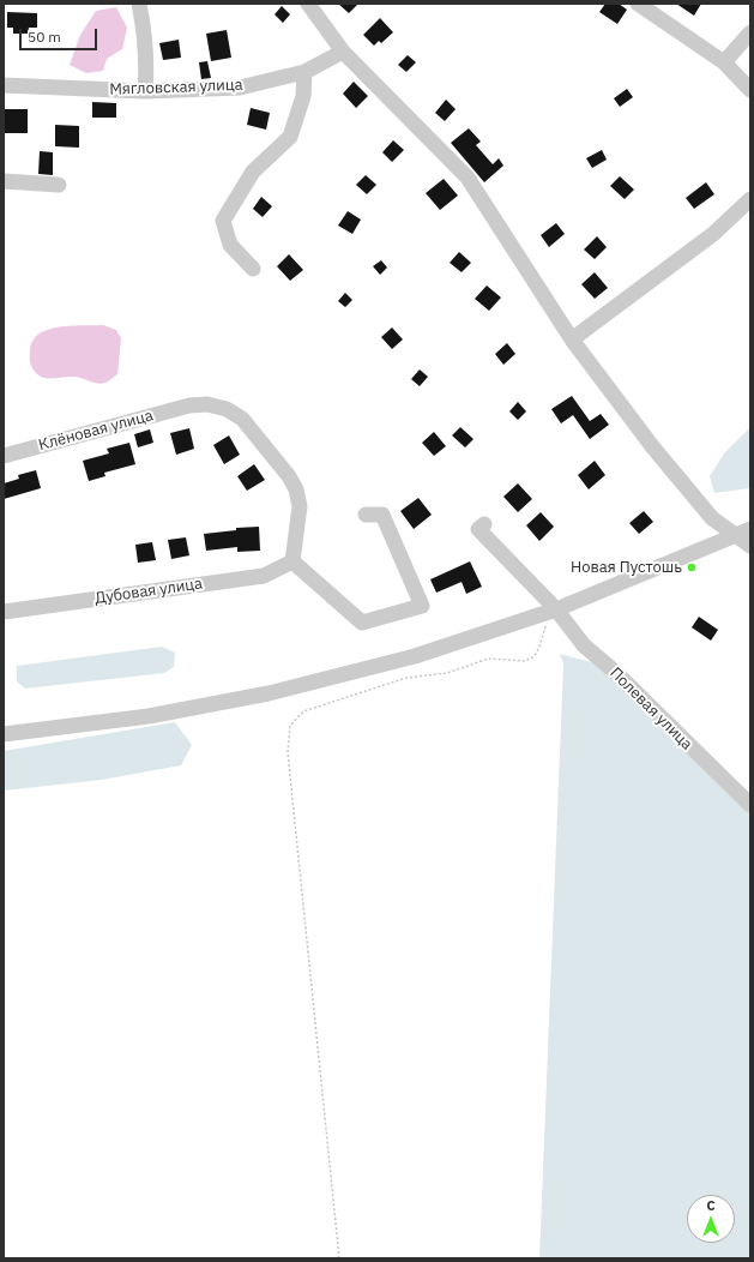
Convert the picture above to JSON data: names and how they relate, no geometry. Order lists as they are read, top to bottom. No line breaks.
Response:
{"streets":{"street":["Мягловская улица","Клёновая улица","Дубовая улица","Полевая улица"]},"crossings":[["Клёновая улица","Дубовая улица"]],"places":["Новая Пустошь"],"scale_bar":"50 m","north":"top"}
